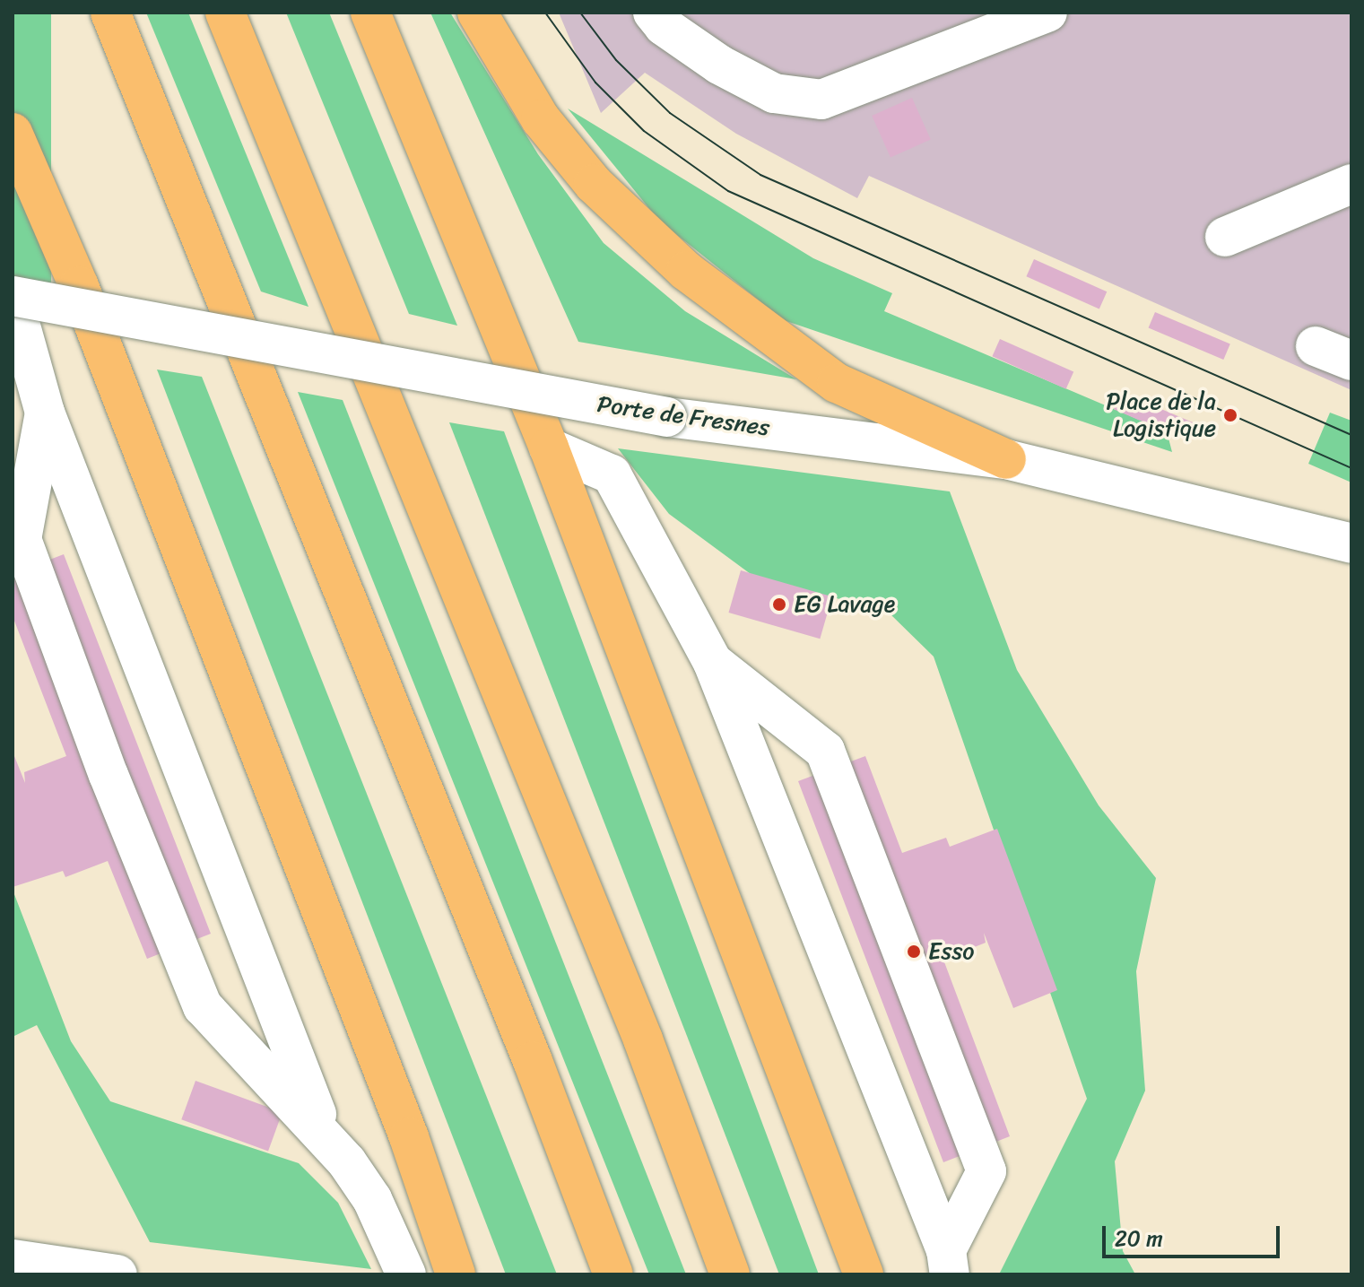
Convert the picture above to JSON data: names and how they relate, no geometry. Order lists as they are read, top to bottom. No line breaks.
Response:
{"streets":{"street":["Porte de Fresnes"]},"places":["Place de la Logistique","EG Lavage","Esso"],"scale_bar":"20 m"}
